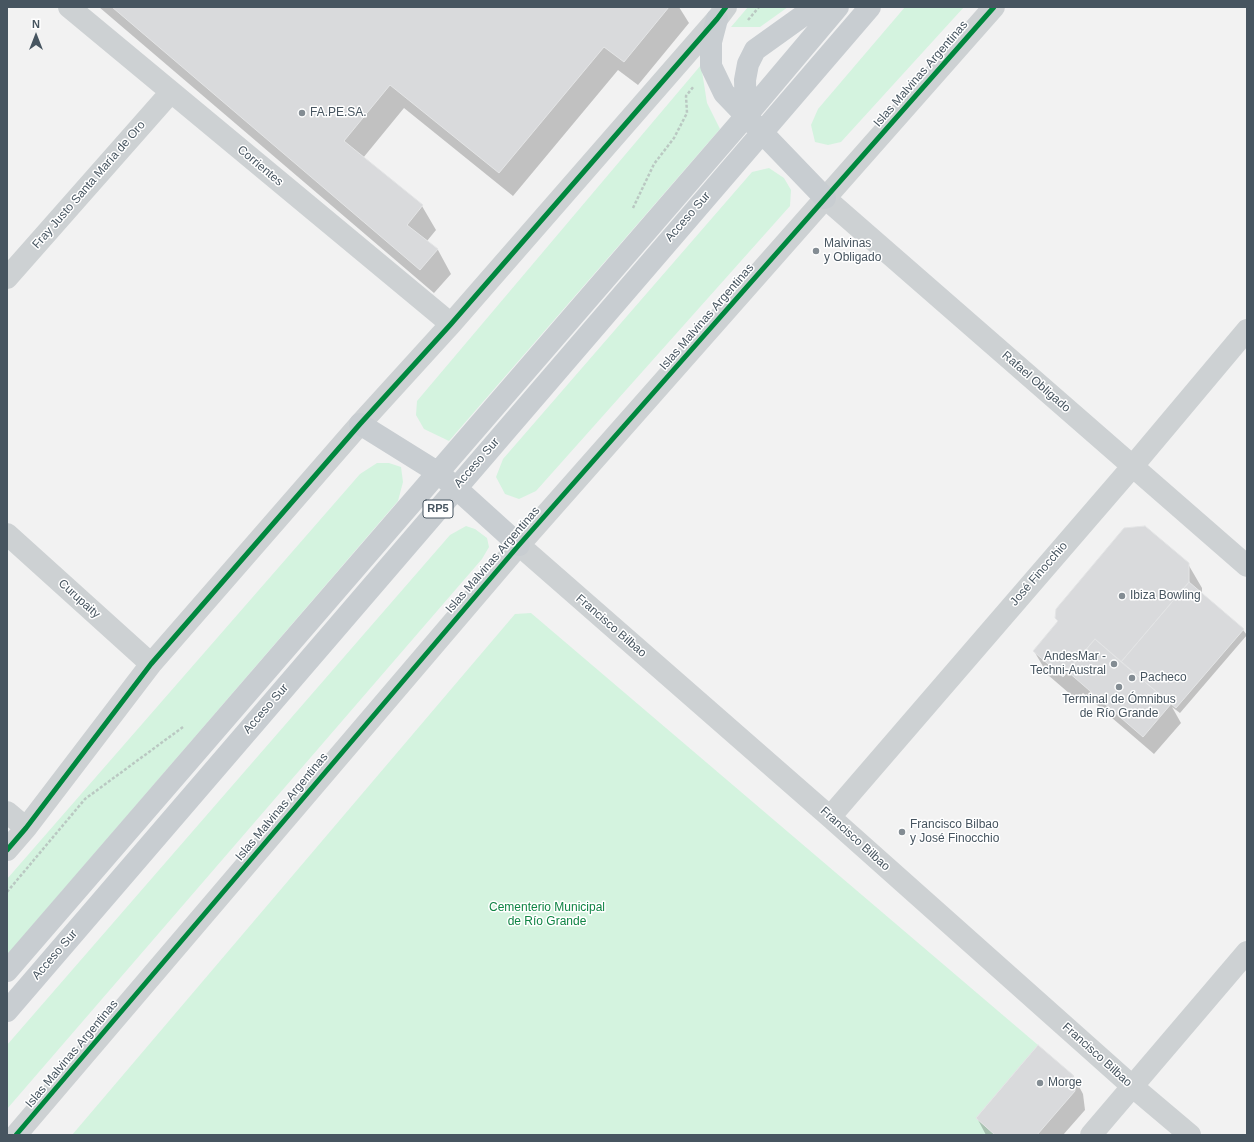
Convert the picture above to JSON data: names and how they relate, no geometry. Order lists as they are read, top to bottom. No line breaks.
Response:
{"streets":{"main road":["Acceso Sur","RP5"],"street":["Islas Malvinas Argentinas","Corrientes","Fray Justo Santa María de Oro","Rafael Obligado","José Finocchio","Curupaity","Francisco Bilbao"]},"crossings":[["Islas Malvinas Argentinas","Rafael Obligado"],["Islas Malvinas Argentinas","Francisco Bilbao"],["Corrientes","Fray Justo Santa María de Oro"],["Rafael Obligado","José Finocchio"],["José Finocchio","Francisco Bilbao"]],"parks":["Cementerio Municipal de Río Grande"],"places":["FA.PE.SA.","Malvinas y Obligado","Ibiza Bowling","AndesMar - Techni-Austral","Pacheco","Terminal de Ómnibus de Río Grande","Francisco Bilbao y José Finocchio","Morge"],"north":"top"}
